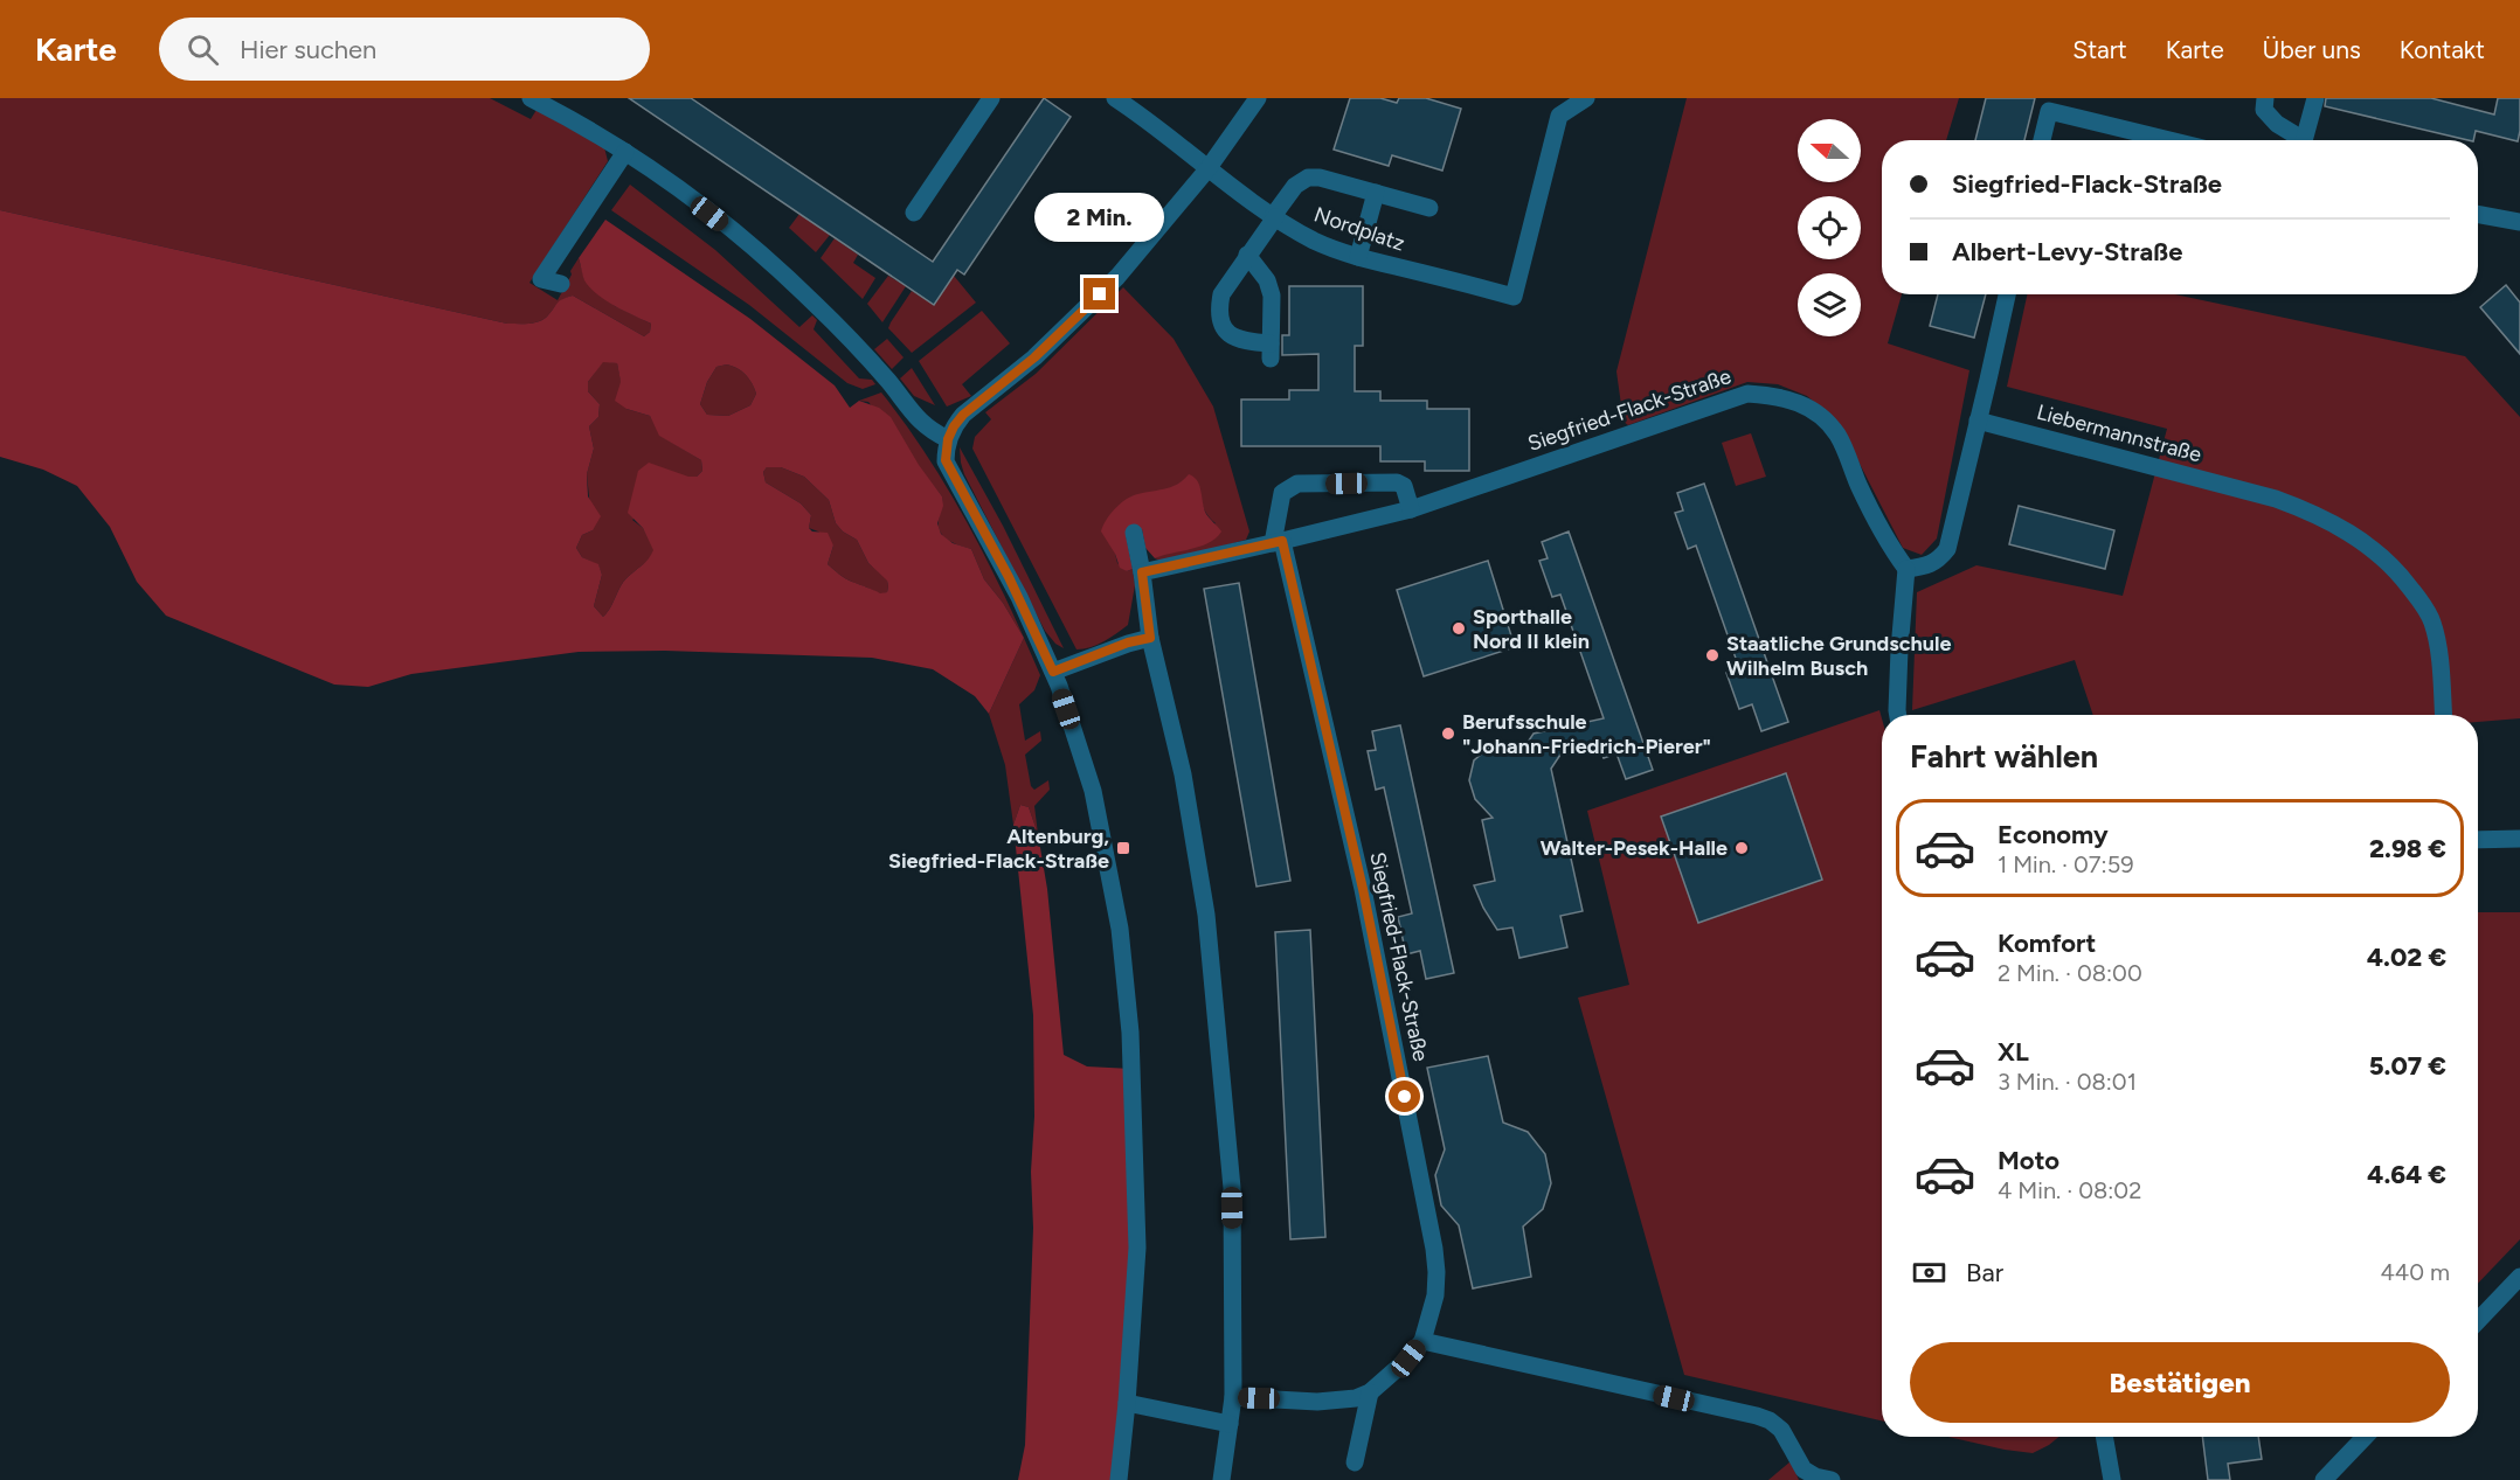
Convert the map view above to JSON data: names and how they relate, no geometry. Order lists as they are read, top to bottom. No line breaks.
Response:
{"streets":{"street":["Nordplatz","Siegfried-Flack-Straße","Liebermannstraße"]},"places":{"other":["Sporthalle Nord II klein","Staatliche Grundschule Wilhelm Busch","Berufsschule \"Johann-Friedrich-Pierer\"","Walter-Pesek-Halle"],"transit":["Altenburg, Siegfried-Flack-Straße"]},"north":"left","page":{"header":"Karte","search":"Hier suchen","nav":["Start","Karte","Über uns","Kontakt"],"banner":["Siegfried-Flack-Straße","Albert-Levy-Straße"],"bubble":"2 Min.","heading":"Fahrt wählen","list":[{"name":"Economy","note":"1 Min. · 07:59","value":"2.98 €"},{"name":"Komfort","note":"2 Min. · 08:00","value":"4.02 €"},{"name":"XL","note":"3 Min. · 08:01","value":"5.07 €"},{"name":"Moto","note":"4 Min. · 08:02","value":"4.64 €"}],"pay":["Bar","440 m"],"buttons":"Bestätigen"}}
